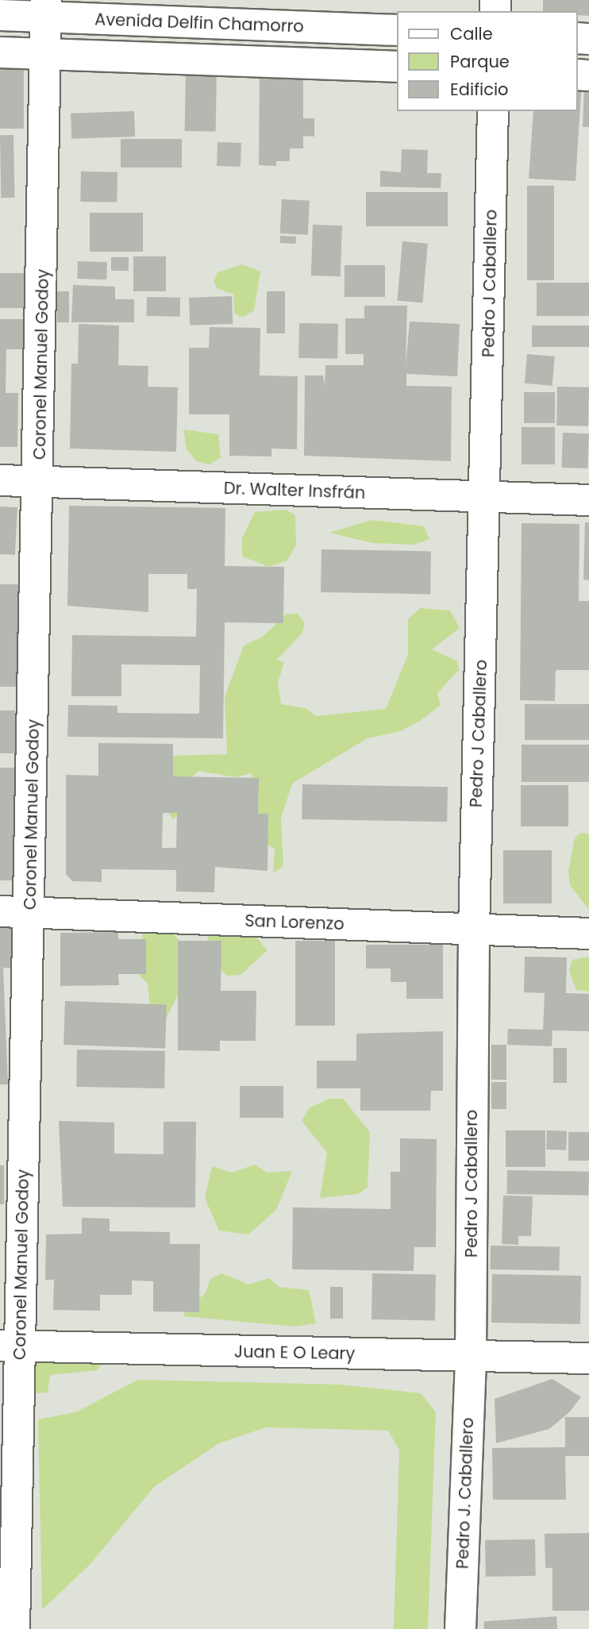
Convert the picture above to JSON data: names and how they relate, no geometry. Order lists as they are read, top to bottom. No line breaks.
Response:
{"streets":{"street":["Avenida Delfin Chamorro","Pedro J Caballero","Coronel Manuel Godoy","Dr. Walter Insfrán","San Lorenzo","Juan E O Leary","Pedro J. Caballero"]},"crossings":[["Avenida Delfin Chamorro","Coronel Manuel Godoy"],["Pedro J Caballero","Dr. Walter Insfrán"],["Pedro J Caballero","San Lorenzo"],["Pedro J Caballero","Juan E O Leary"],["Pedro J Caballero","Pedro J. Caballero"],["Coronel Manuel Godoy","Dr. Walter Insfrán"],["Coronel Manuel Godoy","San Lorenzo"],["Coronel Manuel Godoy","Juan E O Leary"],["Juan E O Leary","Pedro J. Caballero"]],"legend":["Calle","Parque","Edificio"]}
